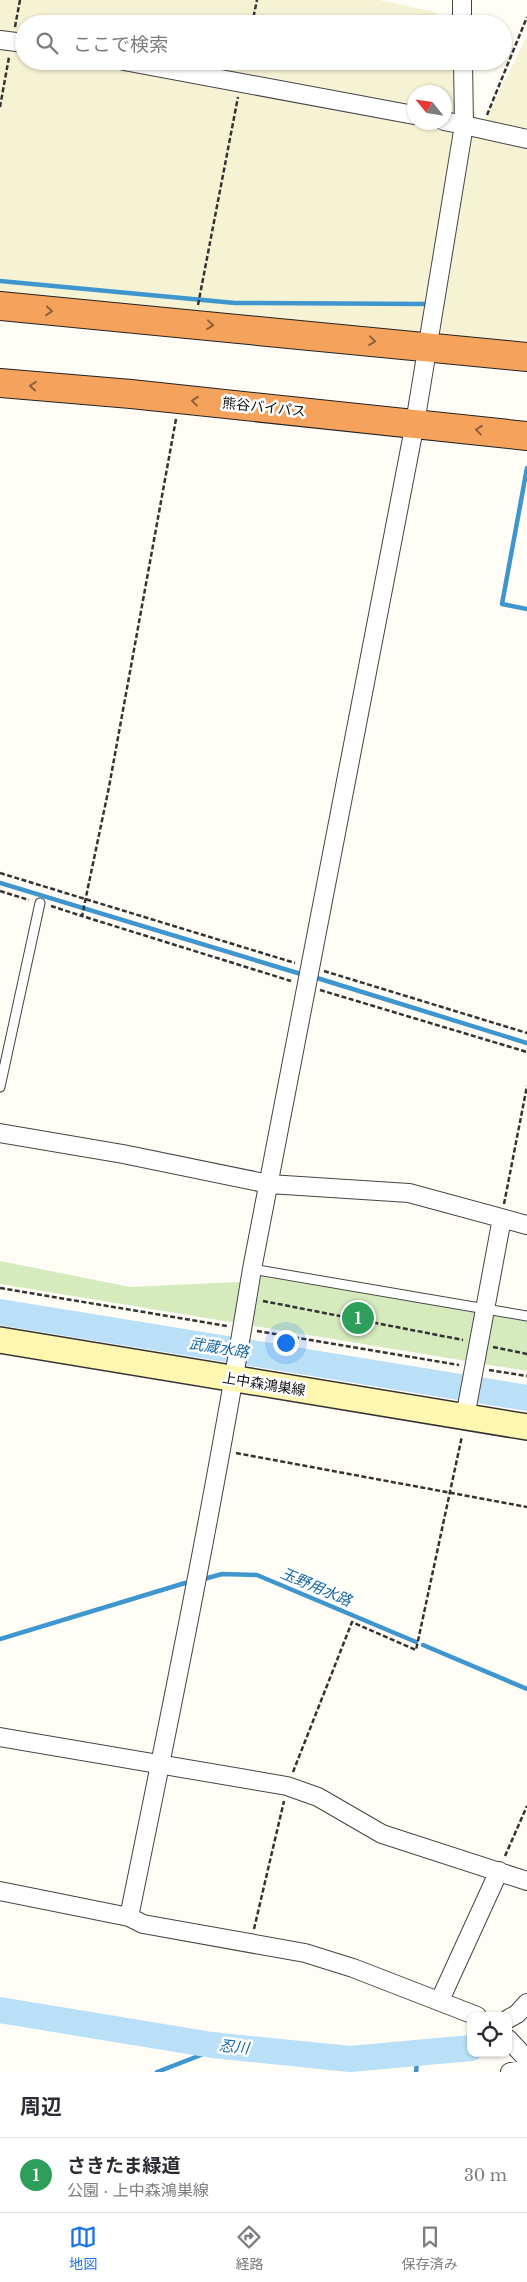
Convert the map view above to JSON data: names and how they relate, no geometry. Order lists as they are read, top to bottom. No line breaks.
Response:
{"streets":{"highway":["熊谷バイパス"],"main road":["上中森鴻巣線"]},"water":["武蔵水路","玉野用水路","忍川"],"north":"top left","page":{"search":"ここで検索","pins":"1","heading":"周辺","list":[{"mark":"1","name":"さきたま緑道","note":"公園 · 上中森鴻巣線","value":"30 m"}],"nav":["地図","経路","保存済み"]}}
